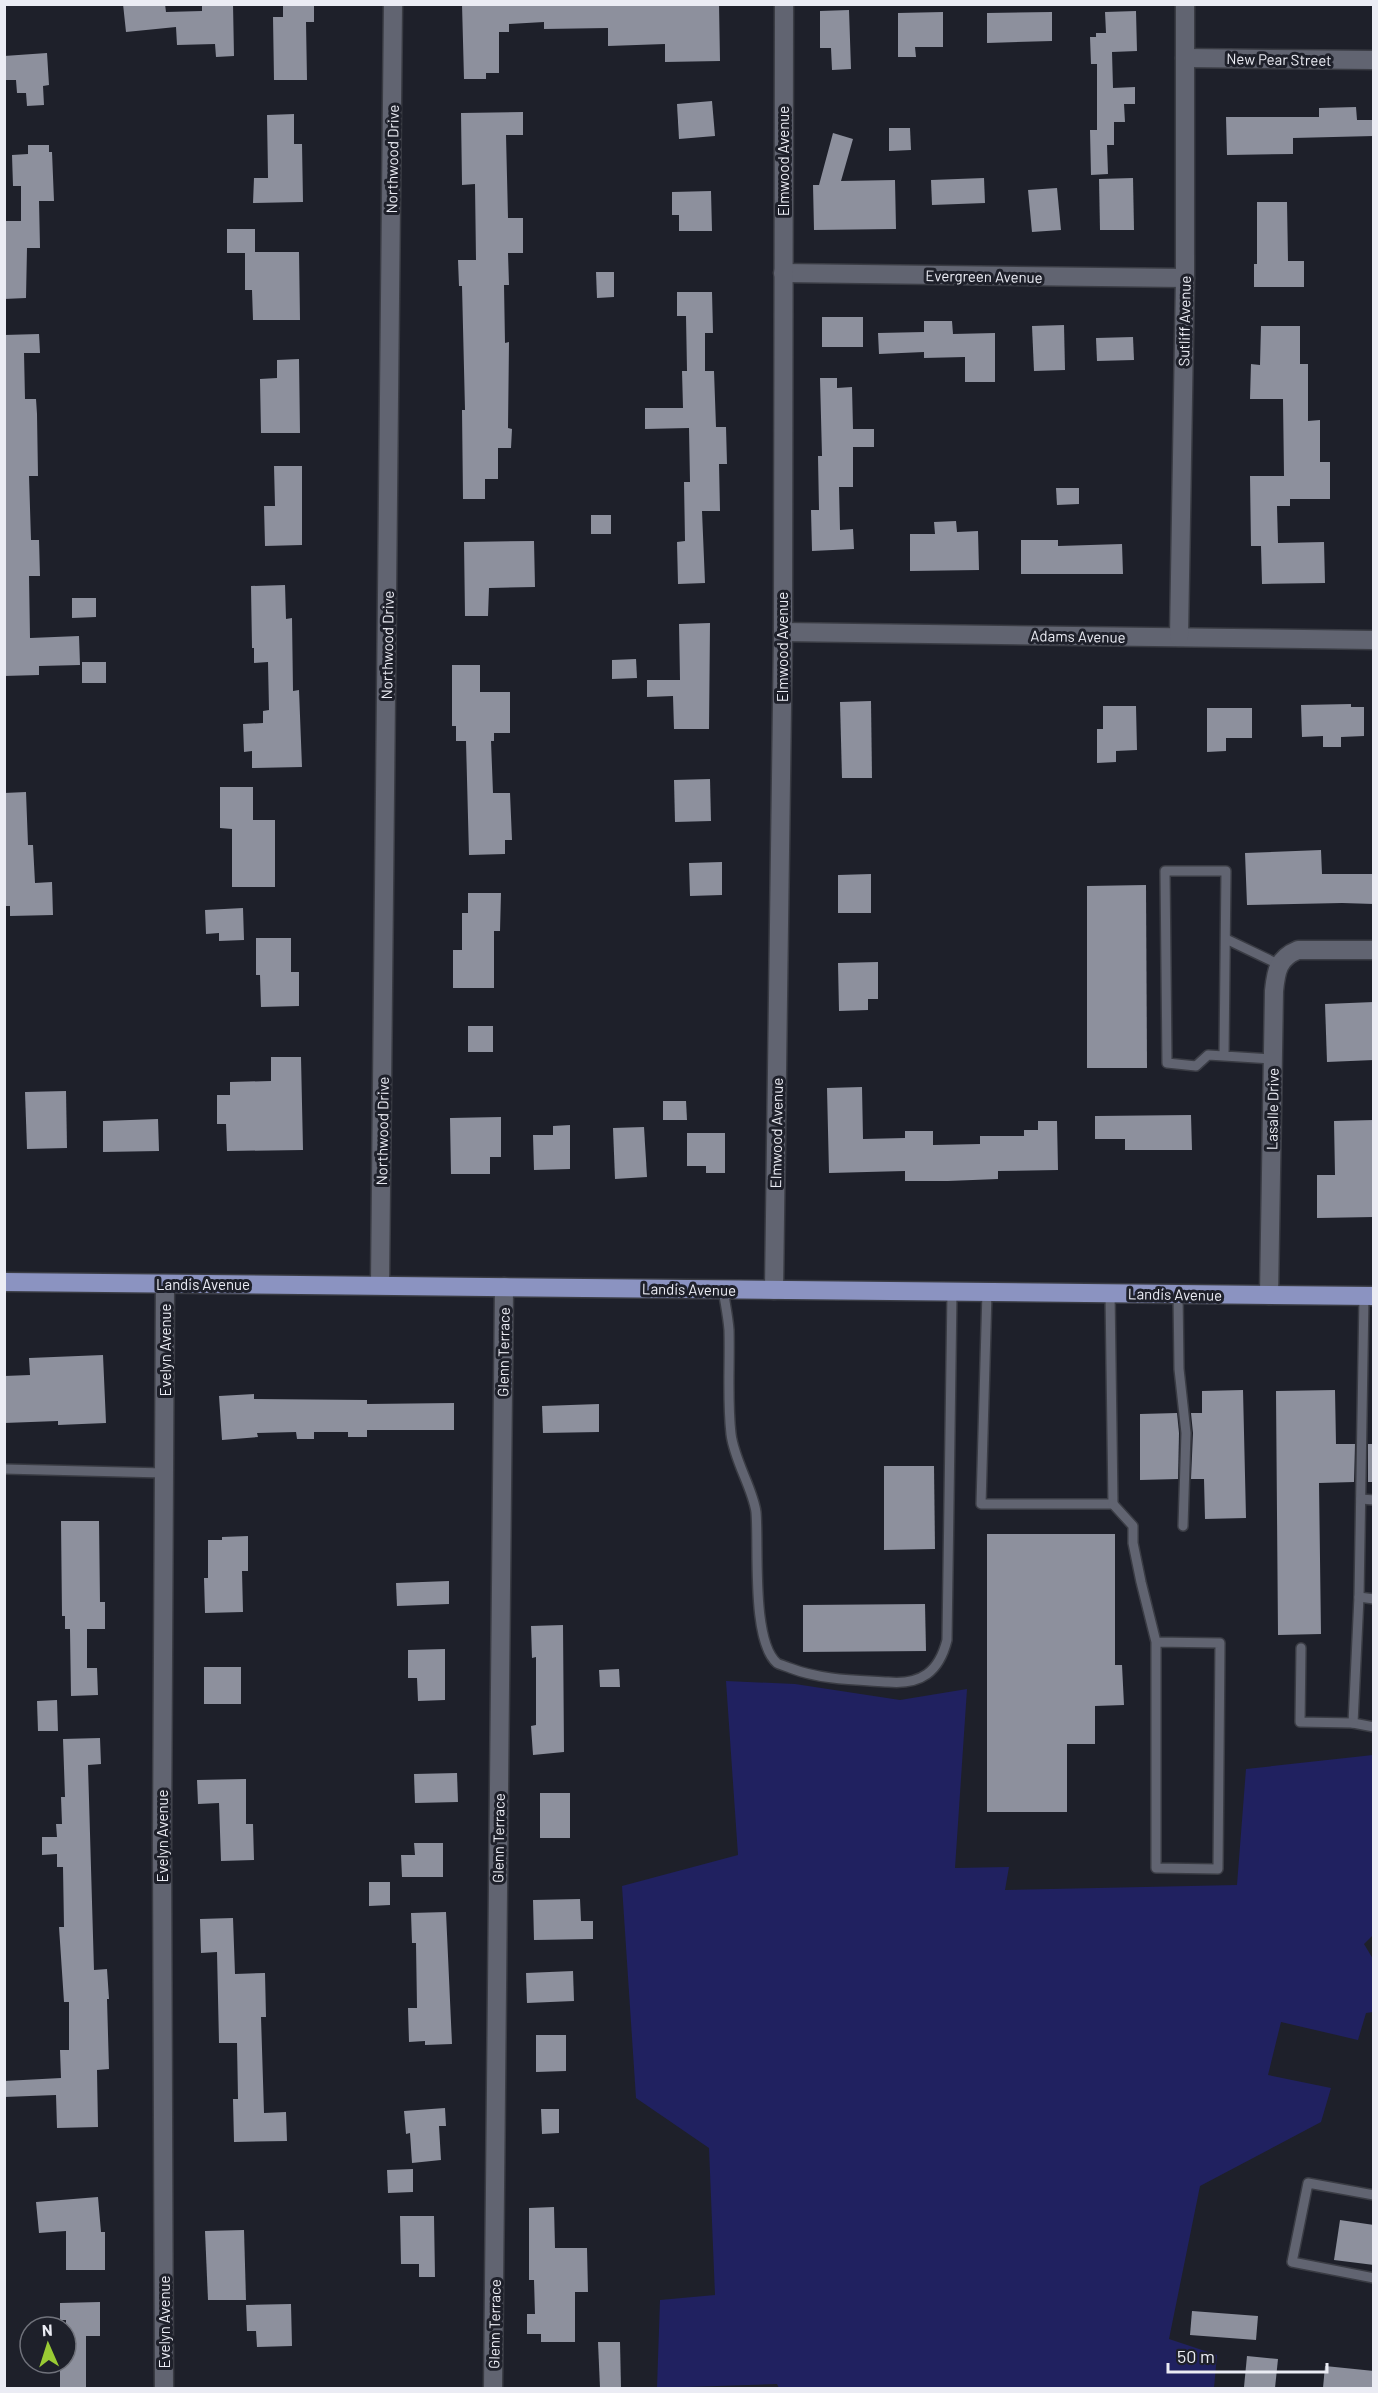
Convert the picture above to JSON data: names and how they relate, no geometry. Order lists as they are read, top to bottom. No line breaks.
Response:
{"streets":{"main road":["Landis Avenue"],"street":["New Pear Street","Northwood Drive","Elmwood Avenue","Evergreen Avenue","Sutliff Avenue","Adams Avenue","Lasalle Drive","Evelyn Avenue","Glenn Terrace"]},"crossings":[["New Pear Street","Sutliff Avenue"],["Northwood Drive","Landis Avenue"],["Elmwood Avenue","Evergreen Avenue"],["Elmwood Avenue","Adams Avenue"],["Elmwood Avenue","Landis Avenue"],["Evergreen Avenue","Sutliff Avenue"],["Sutliff Avenue","Adams Avenue"],["Lasalle Drive","Landis Avenue"],["Landis Avenue","Evelyn Avenue"],["Landis Avenue","Glenn Terrace"]],"scale_bar":"50 m","north":"top"}
